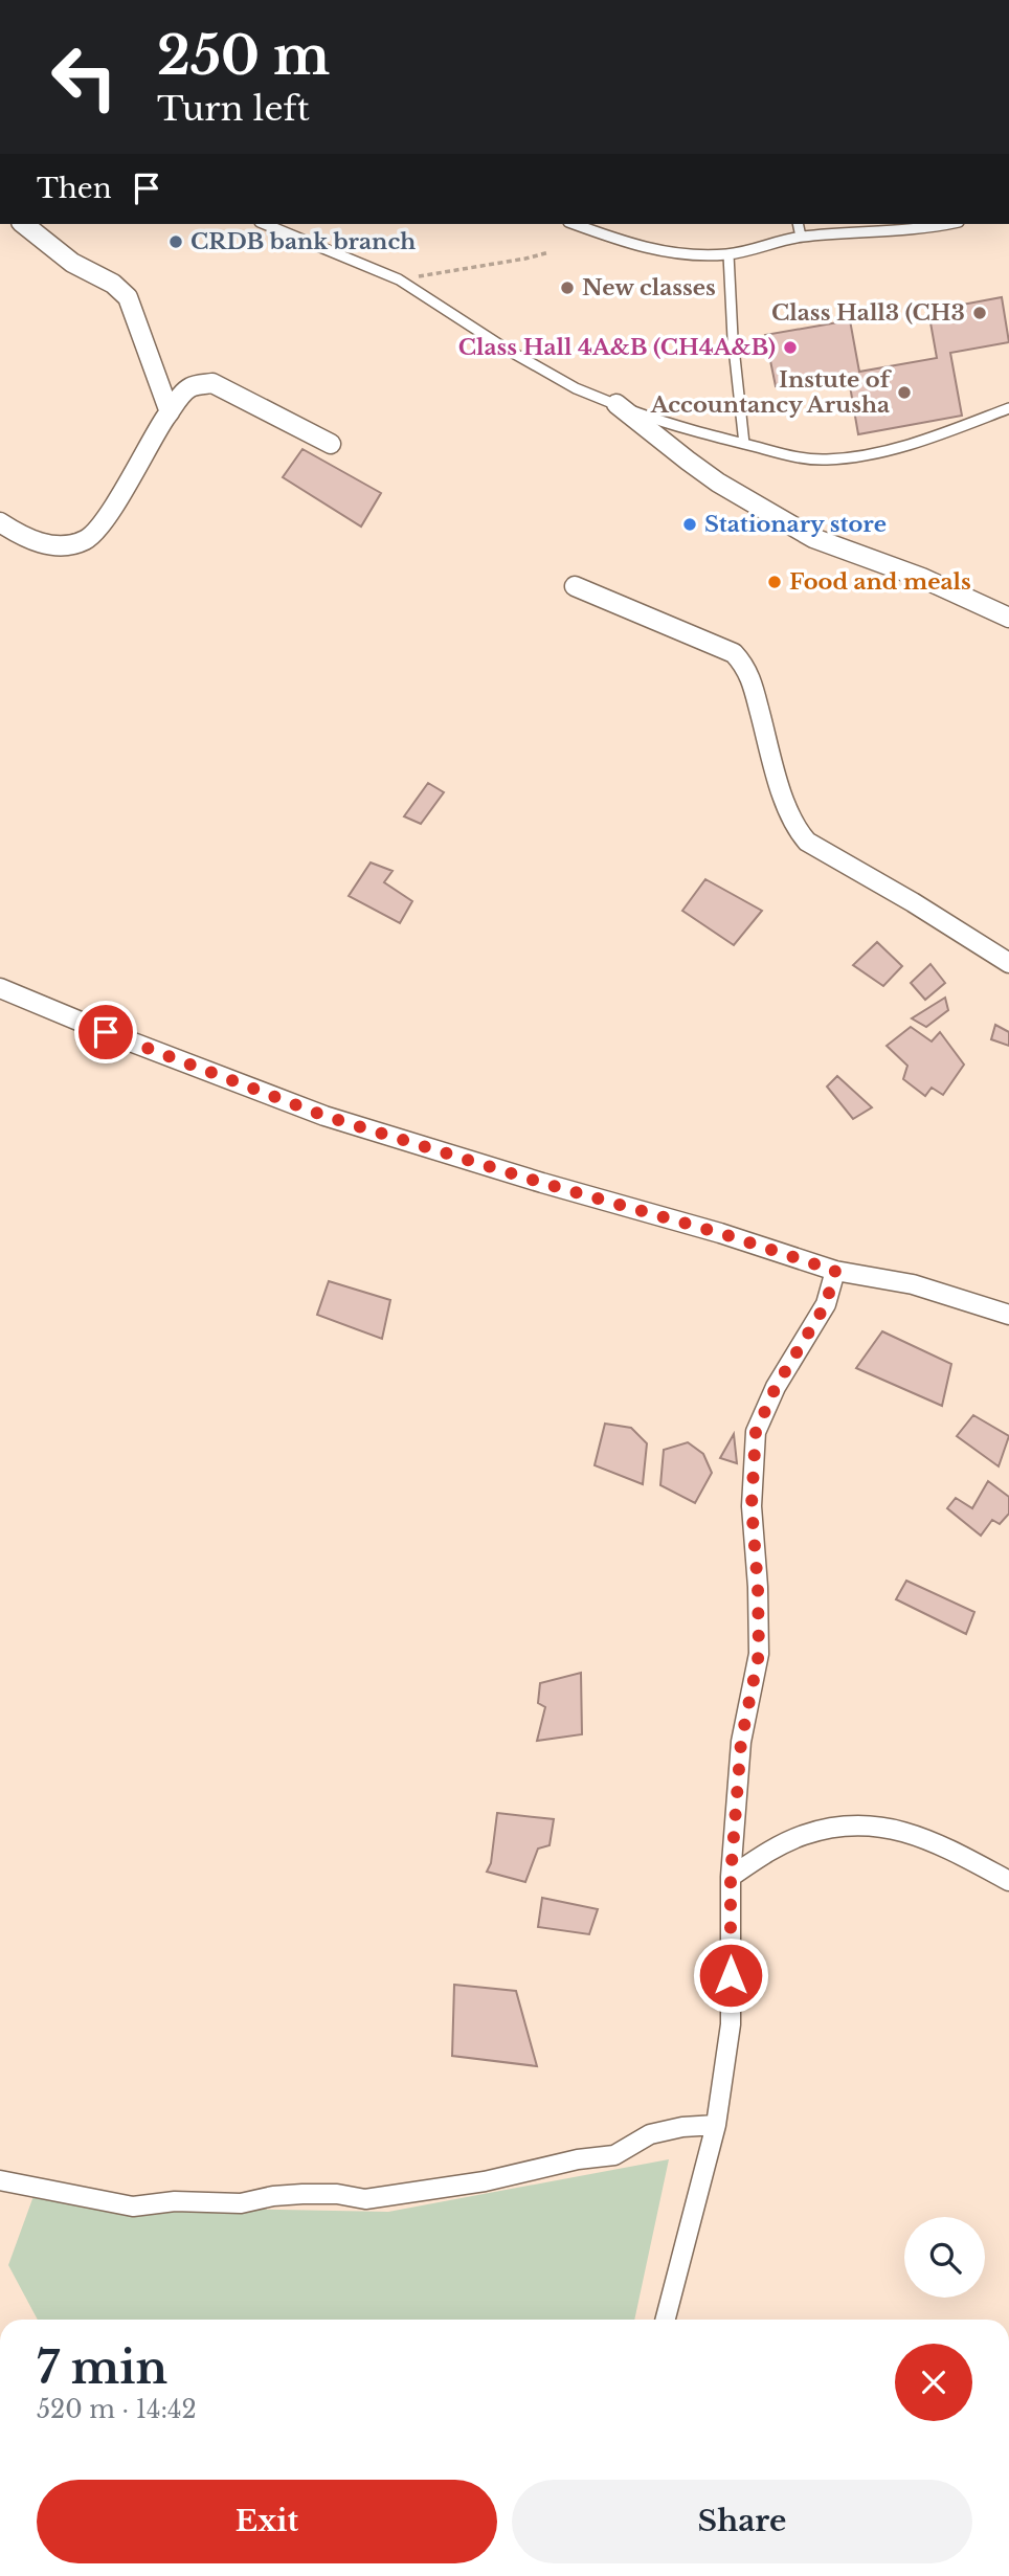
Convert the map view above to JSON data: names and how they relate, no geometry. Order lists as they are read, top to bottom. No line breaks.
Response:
{"places":["CRDB bank branch","New classes","Class Hall3 (CH3","Class Hall 4A&B (CH4A&B)","Instute of Accountancy Arusha","Stationary store","Food and meals"],"page":{"turn":["250 m","Turn left"],"then":"Then","heading":["7 min","520 m · 14:42"],"buttons":["Exit","Share"]}}
